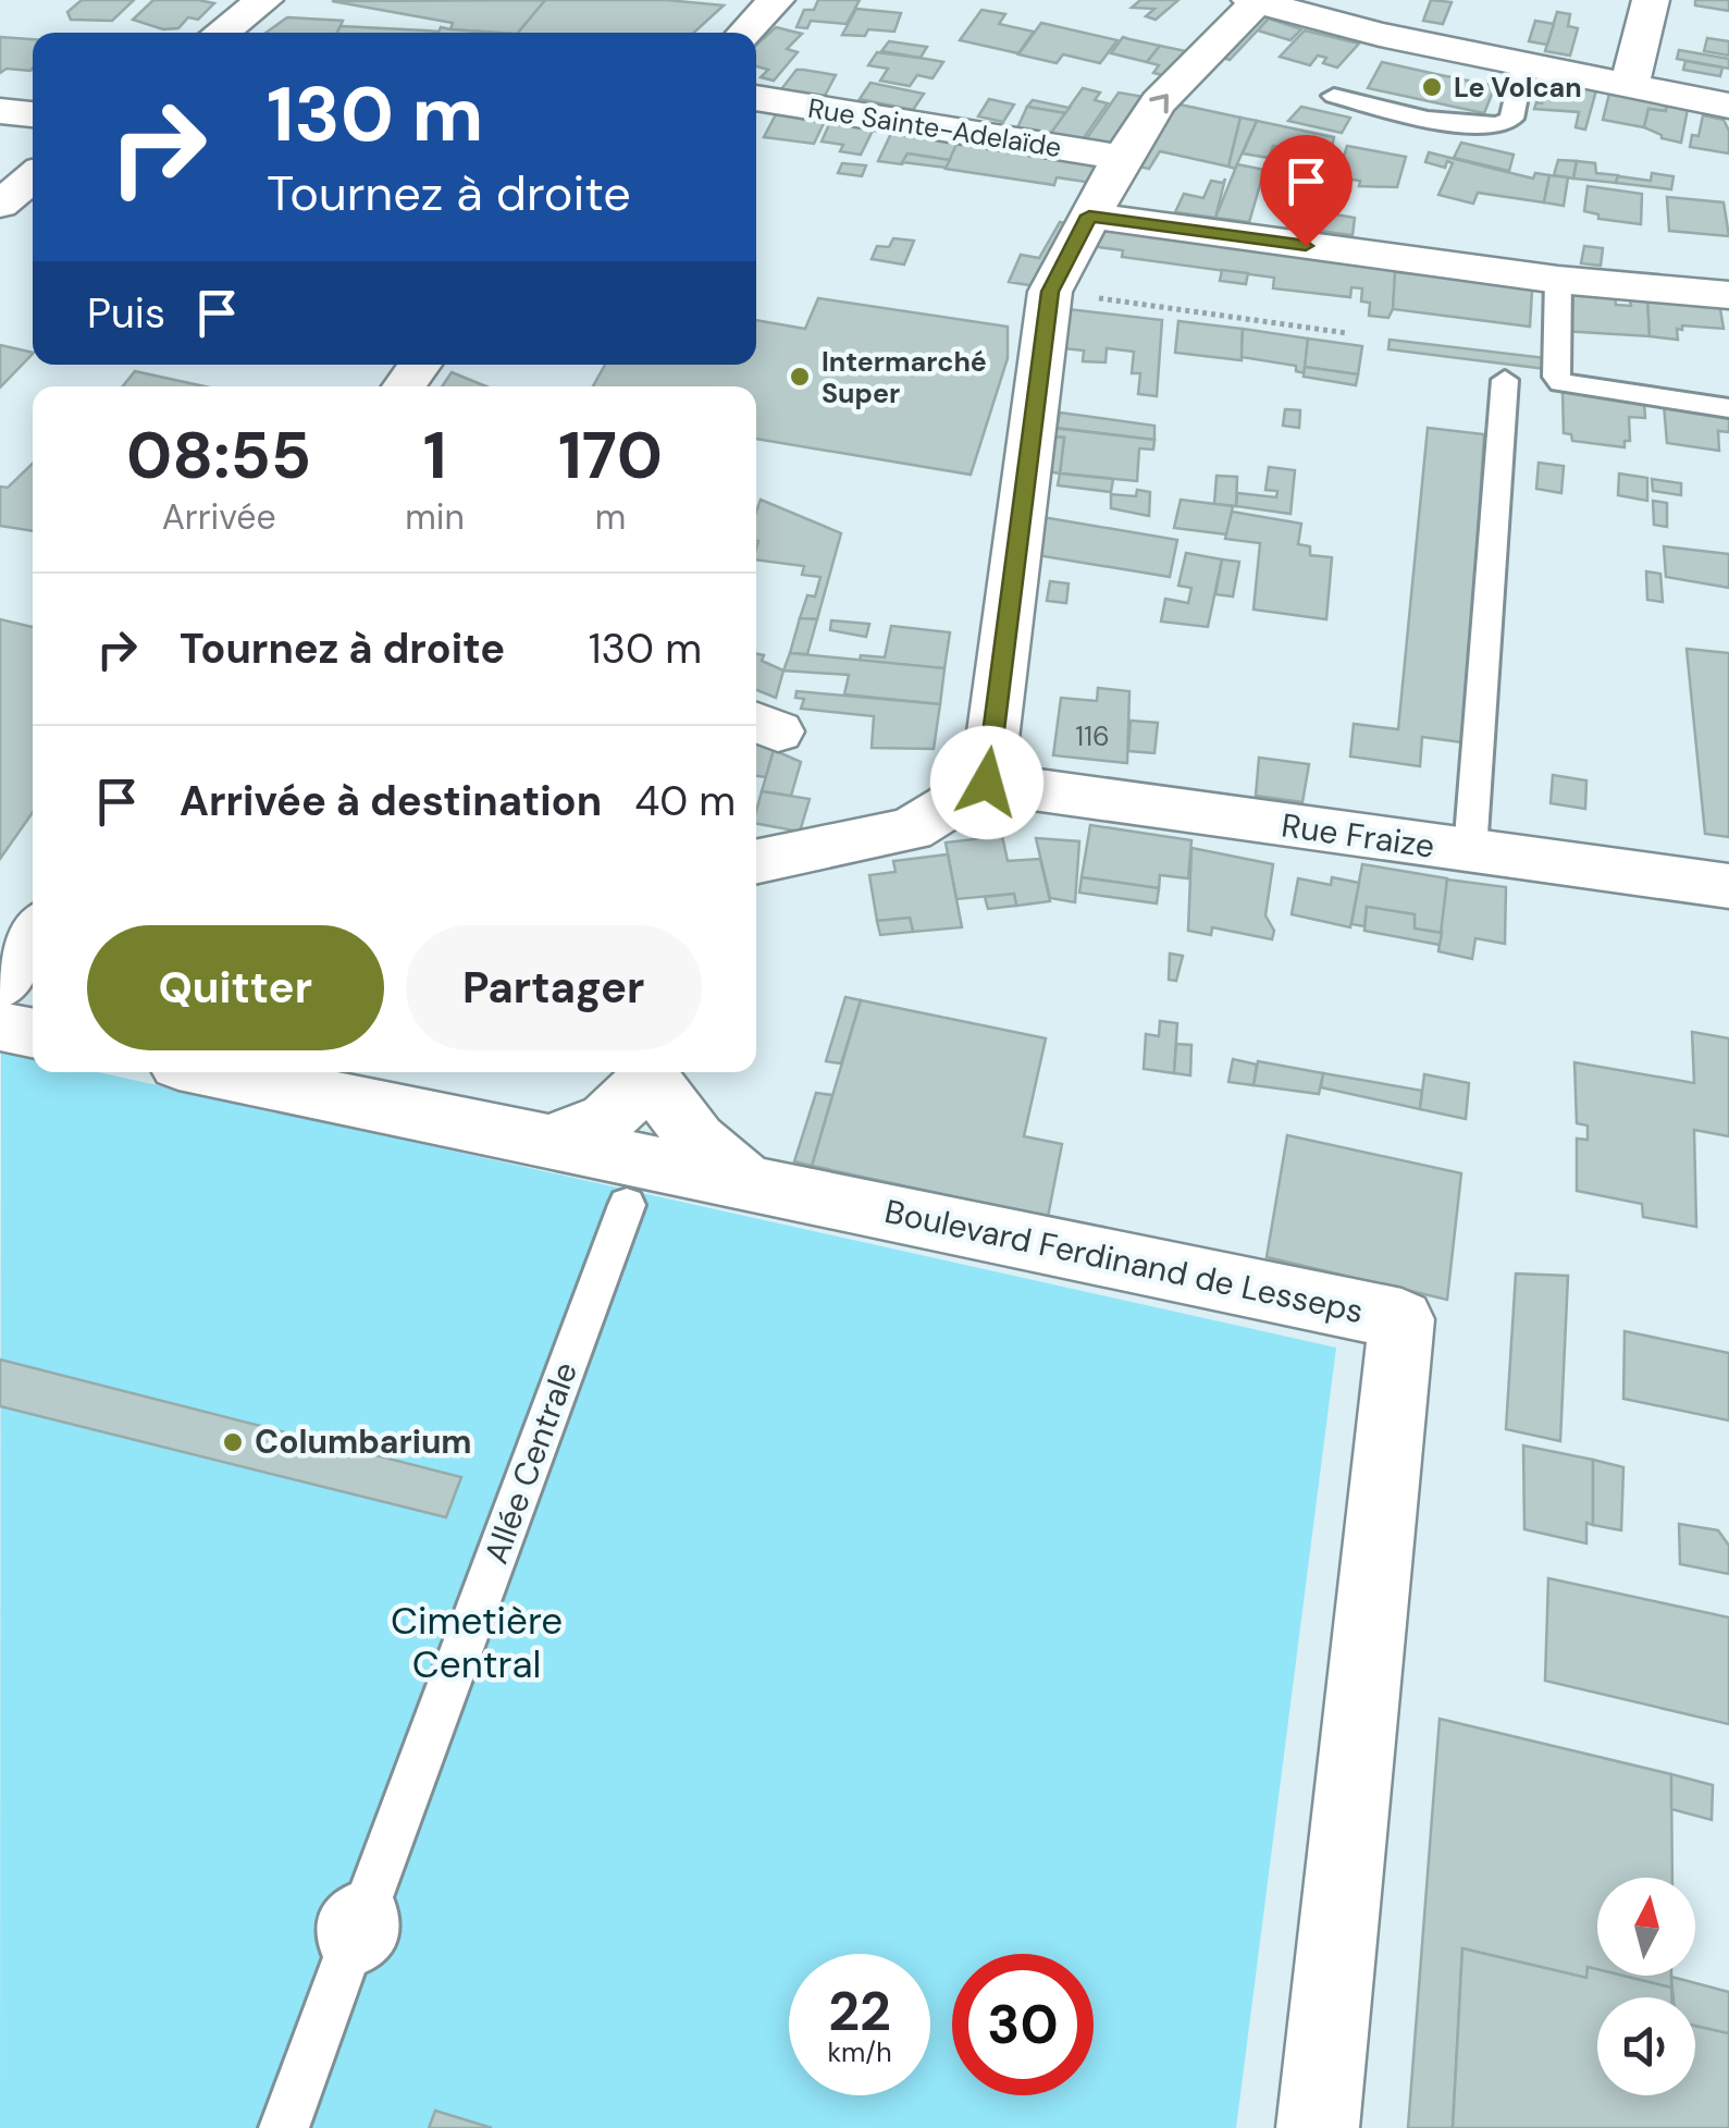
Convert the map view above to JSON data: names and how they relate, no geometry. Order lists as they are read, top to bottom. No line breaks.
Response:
{"streets":{"street":["Rue Sainte-Adelaïde","Rue Fraize","Boulevard Ferdinand de Lesseps"],"lane":["Allée Centrale"]},"parks":["Cimetière Central"],"places":["Le Volcan","Intermarché Super","Columbarium"],"house_numbers":["116"],"north":"top","page":{"turn":["130 m","Tournez à droite"],"then":"Puis","eta":["08:55","Arrivée","1","min","170","m"],"list":[{"name":"Tournez à droite","value":"130 m"},{"name":"Arrivée à destination","value":"40 m"}],"buttons":["Quitter","Partager"],"speed":"22 km/h","limit":"30"}}
